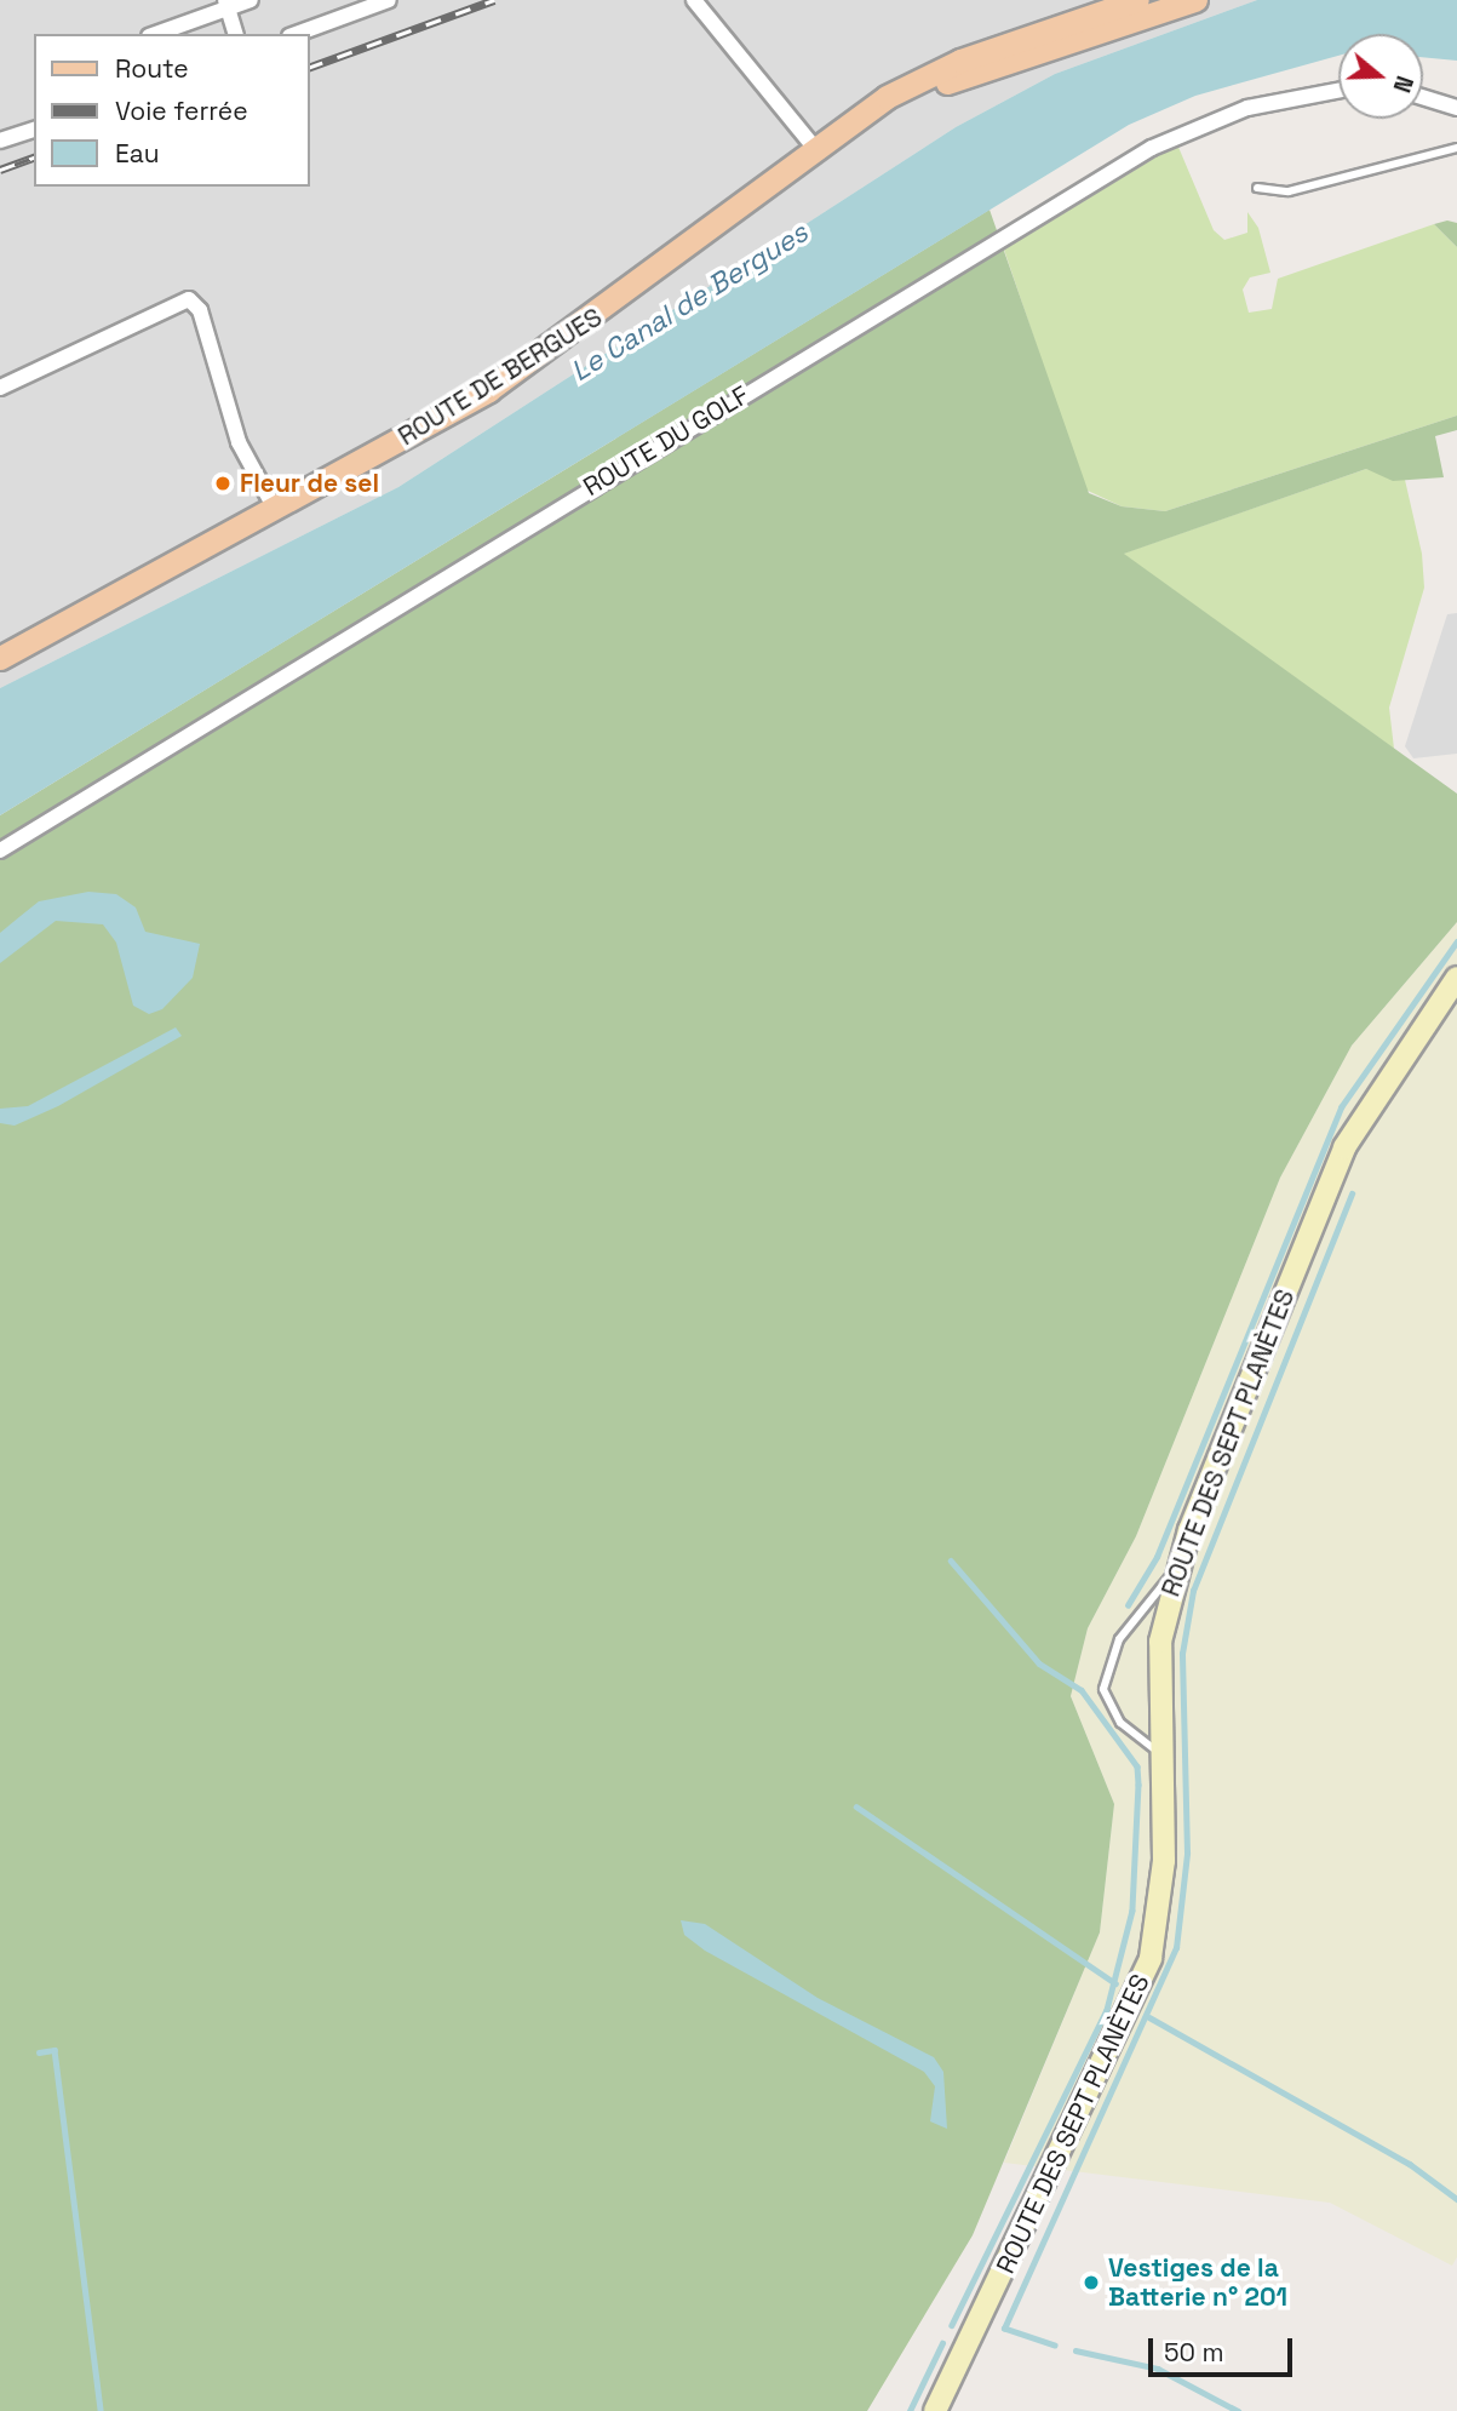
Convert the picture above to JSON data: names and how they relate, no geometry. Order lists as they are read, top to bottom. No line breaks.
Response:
{"streets":{"main road":["ROUTE DE BERGUES","ROUTE DES SEPT PLANÈTES"],"street":["ROUTE DU GOLF"]},"water":["Le Canal de Bergues"],"places":["Fleur de sel","Vestiges de la Batterie n° 201"],"legend":["Route","Voie ferrée","Eau"],"scale_bar":"50 m","north":"right"}
